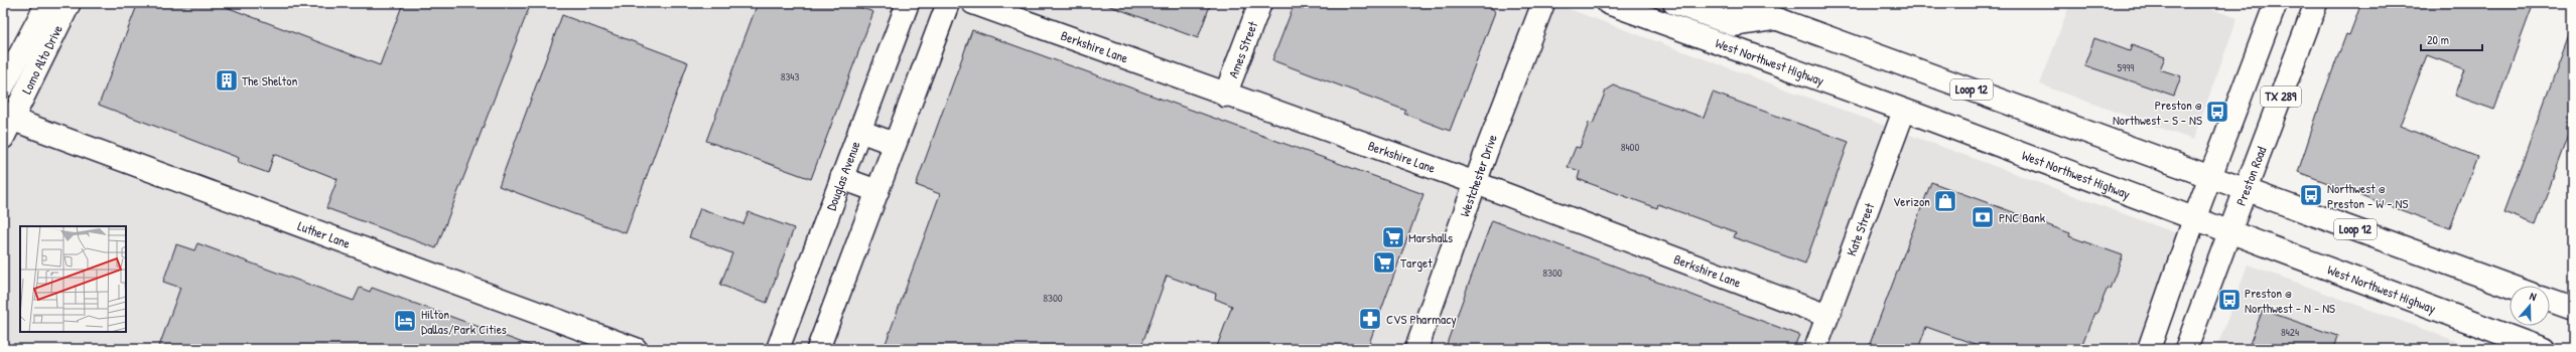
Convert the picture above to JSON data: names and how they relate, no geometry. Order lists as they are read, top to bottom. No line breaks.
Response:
{"streets":{"main road":["Berkshire Lane","Ames Street","Lomo Alto Drive","West Northwest Highway","Loop 12","TX 289","Westchester Drive","Douglas Avenue","Preston Road","Kate Street","Luther Lane"]},"crossings":[["Berkshire Lane","Ames Street"],["Berkshire Lane","Westchester Drive"],["Berkshire Lane","Kate Street"],["Lomo Alto Drive","Luther Lane"],["West Northwest Highway","TX 289"],["West Northwest Highway","Preston Road"],["West Northwest Highway","Kate Street"],["Loop 12","TX 289"],["Loop 12","Preston Road"]],"places":{"building":["The Shelton"],"bus stop":["Preston @ Northwest - S - NS","Northwest @ Preston - W - NS","Preston @ Northwest - N - NS"],"shop":["Verizon"],"bank":["PNC Bank"],"supermarket":["Marshalls","Target"],"pharmacy":["CVS Pharmacy"],"hotel":["Hilton Dallas/Park Cities"]},"house_numbers":["5999","8343","8400","8300","8300","8424"],"scale_bar":"20 m","north":"top"}
